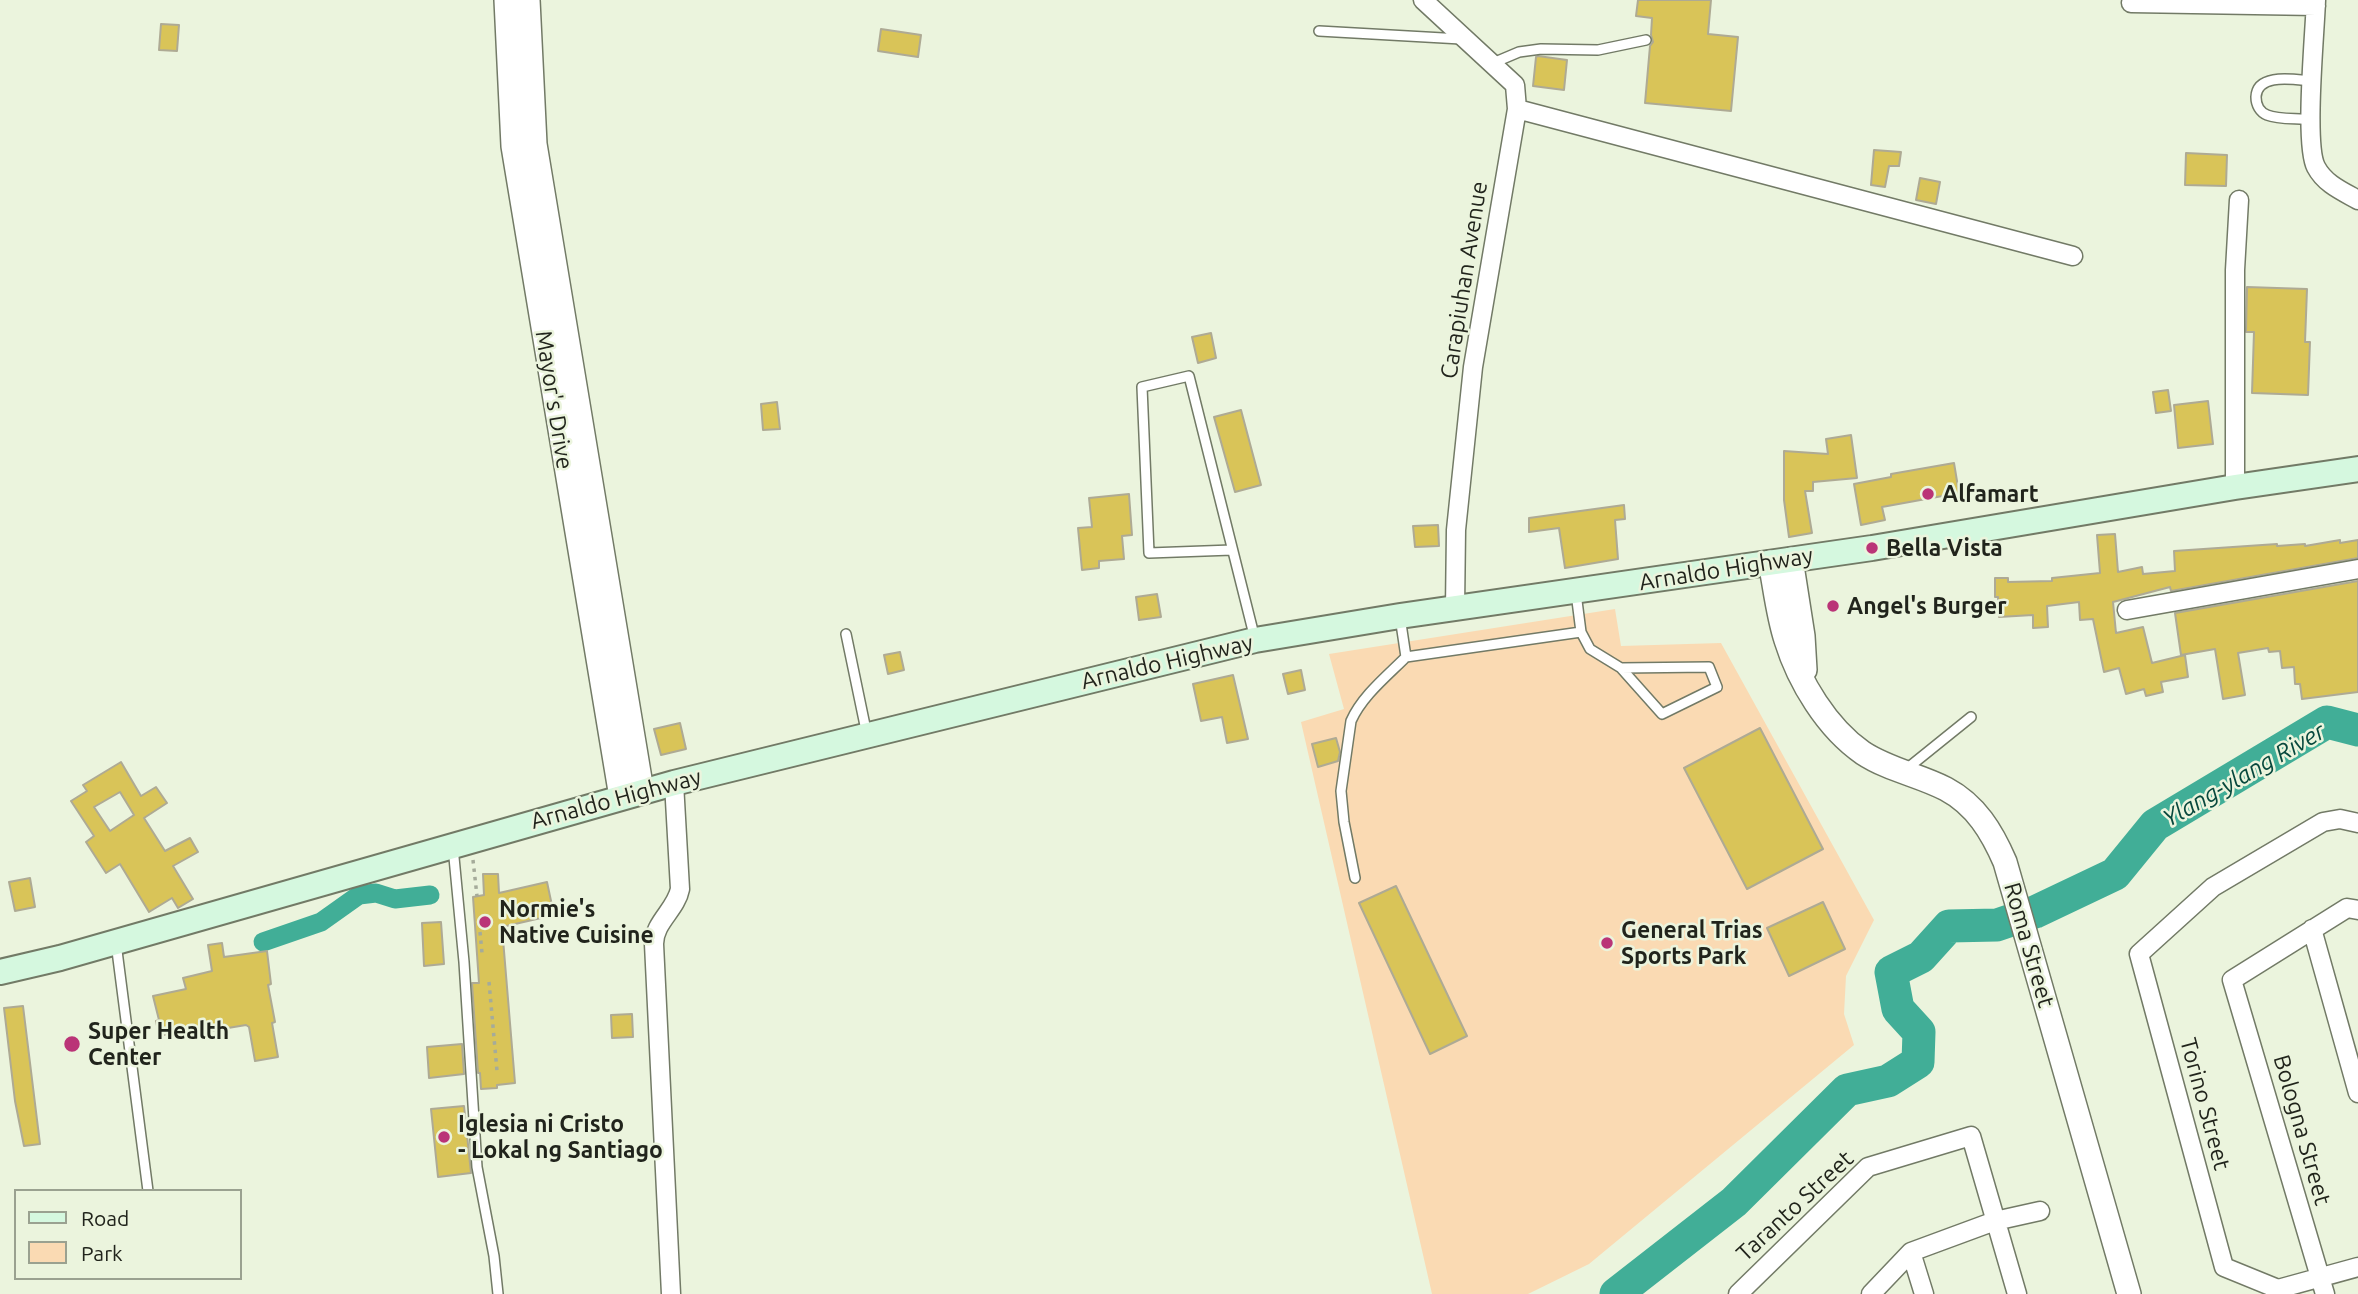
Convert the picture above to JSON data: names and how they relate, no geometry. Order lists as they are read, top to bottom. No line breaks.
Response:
{"streets":{"main road":["Arnaldo Highway"],"street":["Carapiuhan Avenue","Mayor's Drive","Roma Street","Torino Street","Bologna Street","Taranto Street"]},"crossings":[["Carapiuhan Avenue","Arnaldo Highway"],["Mayor's Drive","Arnaldo Highway"],["Arnaldo Highway","Roma Street"],["Torino Street","Bologna Street"]],"water":["Ylang-ylang River"],"places":["Alfamart","Bella Vista","Angel's Burger","Normie's Native Cuisine","General Trias Sports Park","Super Health Center","Iglesia ni Cristo - Lokal ng Santiago"],"legend":["Road","Park"]}
